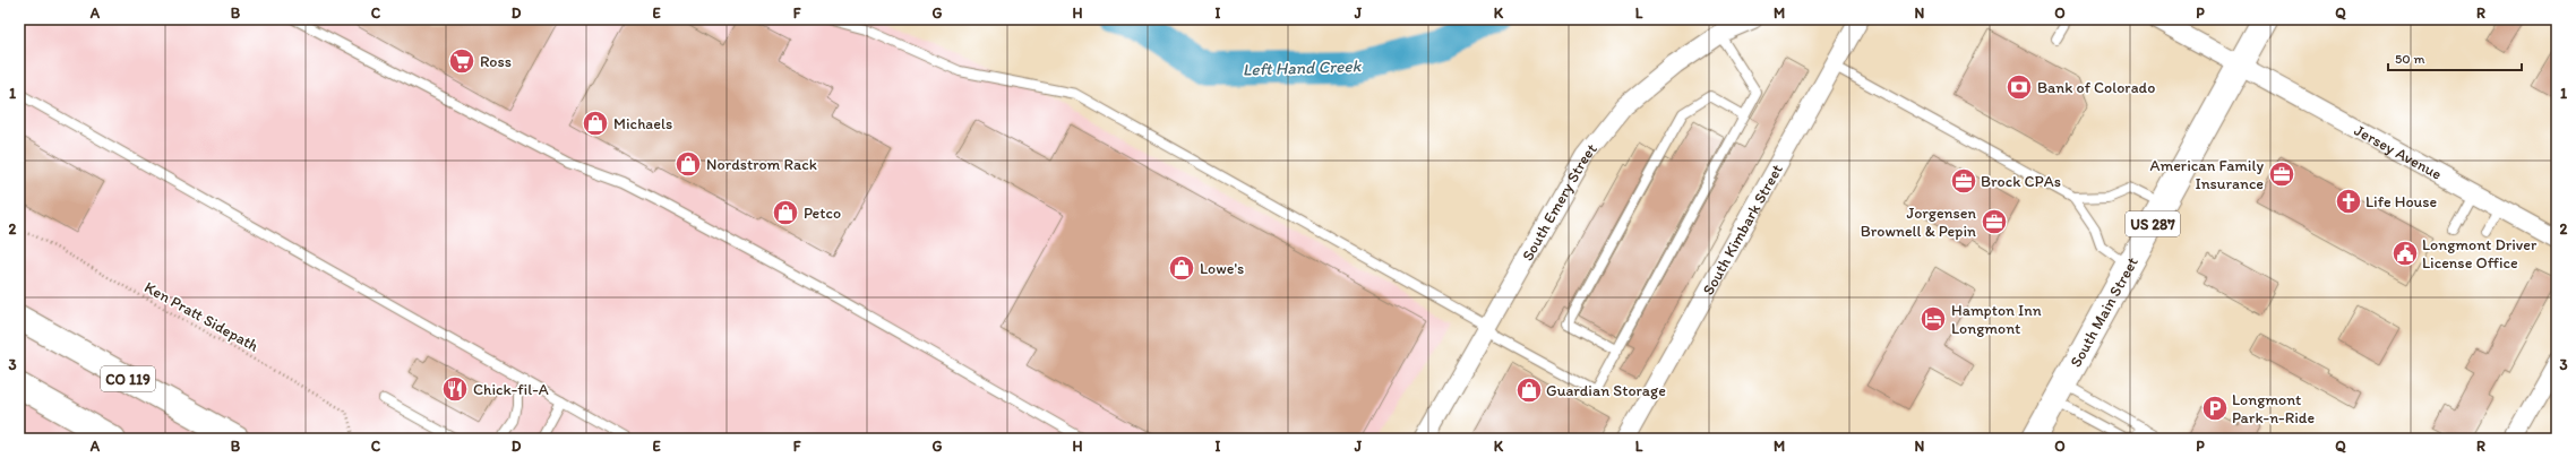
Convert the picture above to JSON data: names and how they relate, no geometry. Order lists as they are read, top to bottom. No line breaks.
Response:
{"streets":{"main road":["US 287","South Main Street","CO 119"],"street":["Jersey Avenue","South Emery Street","South Kimbark Street"],"path":["Ken Pratt Sidepath"]},"crossings":[["Jersey Avenue","South Main Street"]],"water":["Left Hand Creek"],"places":{"supermarket":["Ross"],"bank":["Bank of Colorado"],"shop":["Michaels","Nordstrom Rack","Petco","Lowe's","Guardian Storage"],"office":["American Family Insurance","Brock CPAs","Jorgensen Brownell & Pepin"],"church":["Life House"],"public building":["Longmont Driver License Office"],"hotel":["Hampton Inn Longmont"],"restaurant":["Chick-fil-A"],"parking":["Longmont Park-n-Ride"]},"scale_bar":"50 m","grid":{"columns":["A","B","C","D","E","F","G","H","I","J","K","L","M","N","O","P","Q","R"],"rows":["1","2","3"]}}
